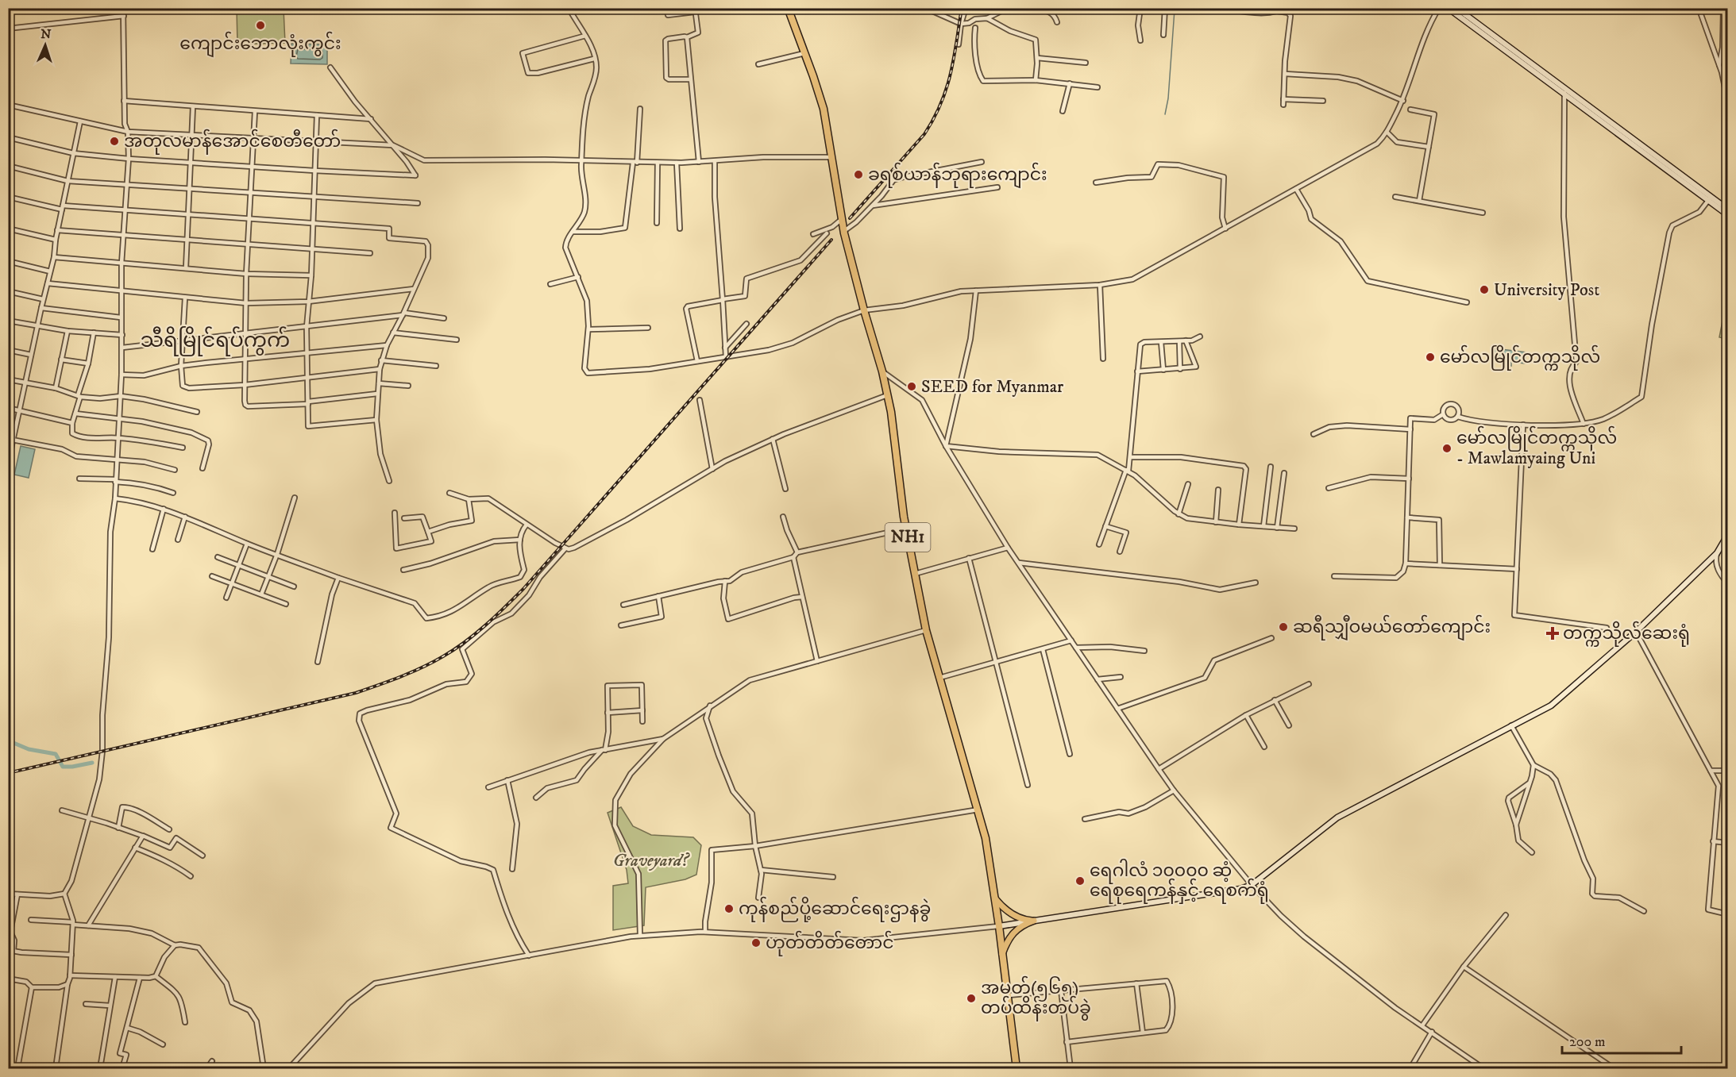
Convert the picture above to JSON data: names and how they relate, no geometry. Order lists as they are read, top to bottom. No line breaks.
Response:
{"streets":{"highway":["NH1"]},"districts":["သီရိမြိုင်ရပ်ကွက်"],"parks":["Graveyard?"],"places":{"other":["ကျောင်းဘောလုံးကွင်း","အတုလမာန်အောင်စေတီတော်","ခရစ်ယာန်ဘုရားကျောင်း","University Post","မော်လမြိုင်တက္ကသိုလ်","SEED for Myanmar","မော်လမြိုင်တက္ကသိုလ် - Mawlamyaing Uni","ဆရီသျှီဝမယ်တော်ကျောင်း","ရေဂါလံ ၁၀၀၀၀ ဆံ့ ရေစုရေကန်နှင့် ရေစက်ရုံ","ကုန်စည်ပို့ဆောင်ရေးဌာနခွဲ","ဟုတ်တိတ်တောင်","အမှတ်(၅၆၅) တပ်ထိန်းတပ်ခွဲ"],"health":["တက္ကသိုလ်ဆေးရုံ"]},"scale_bar":"200 m","north":"top"}
